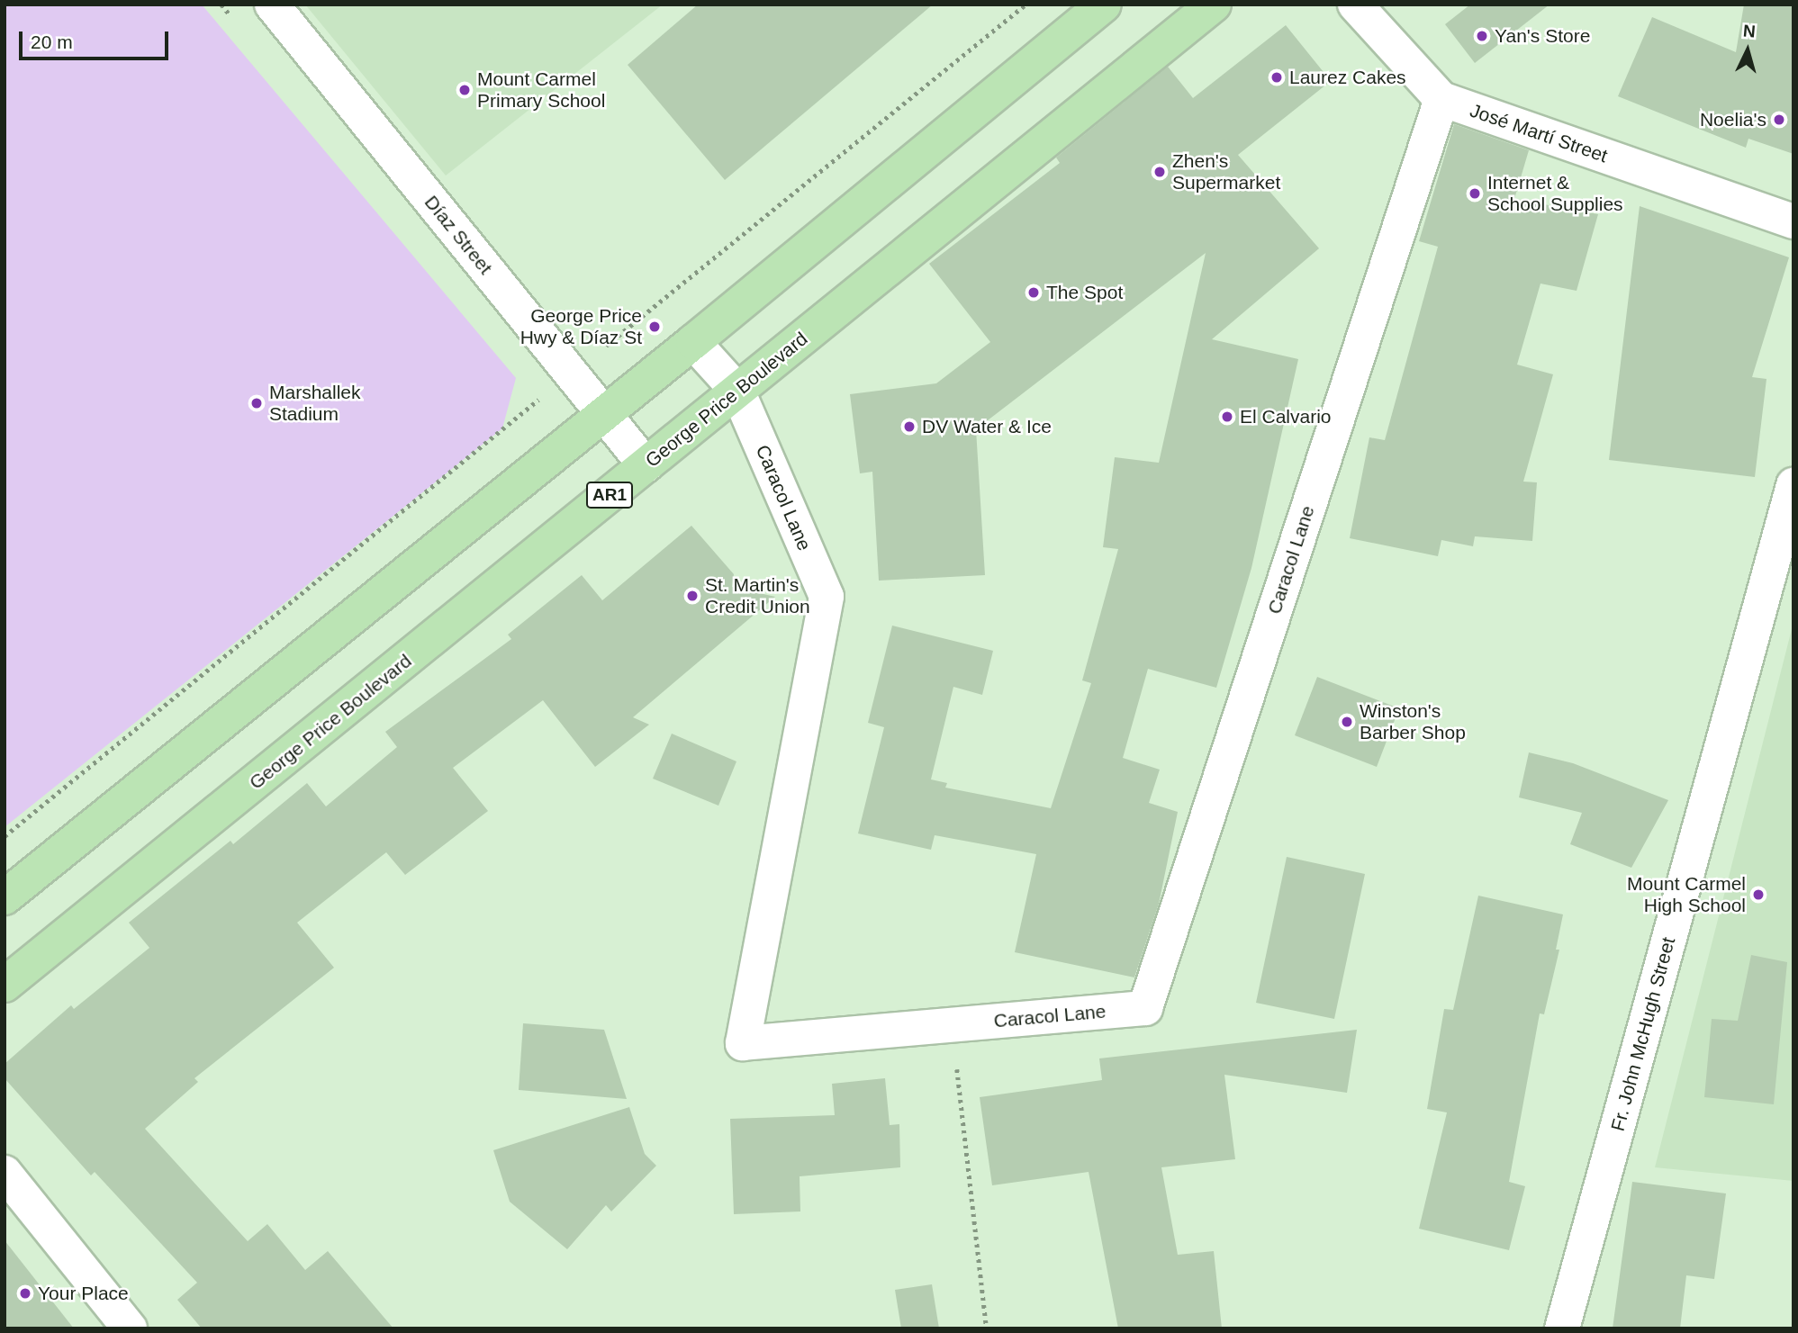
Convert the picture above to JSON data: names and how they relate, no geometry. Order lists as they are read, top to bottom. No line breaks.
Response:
{"streets":{"highway":["George Price Boulevard","AR1"],"street":["José Martí Street","Díaz Street","Caracol Lane","Fr. John McHugh Street"]},"crossings":[["José Martí Street","Caracol Lane"],["Díaz Street","George Price Boulevard"],["George Price Boulevard","Caracol Lane"]],"places":["Yan's Store","Laurez Cakes","Mount Carmel Primary School","Noelia's","Zhen's Supermarket","Internet & School Supplies","The Spot","George Price Hwy & Díaz St","Marshallek Stadium","El Calvario","DV Water & Ice","St. Martin's Credit Union","Winston's Barber Shop","Mount Carmel High School","Your Place"],"scale_bar":"20 m","north":"top"}
